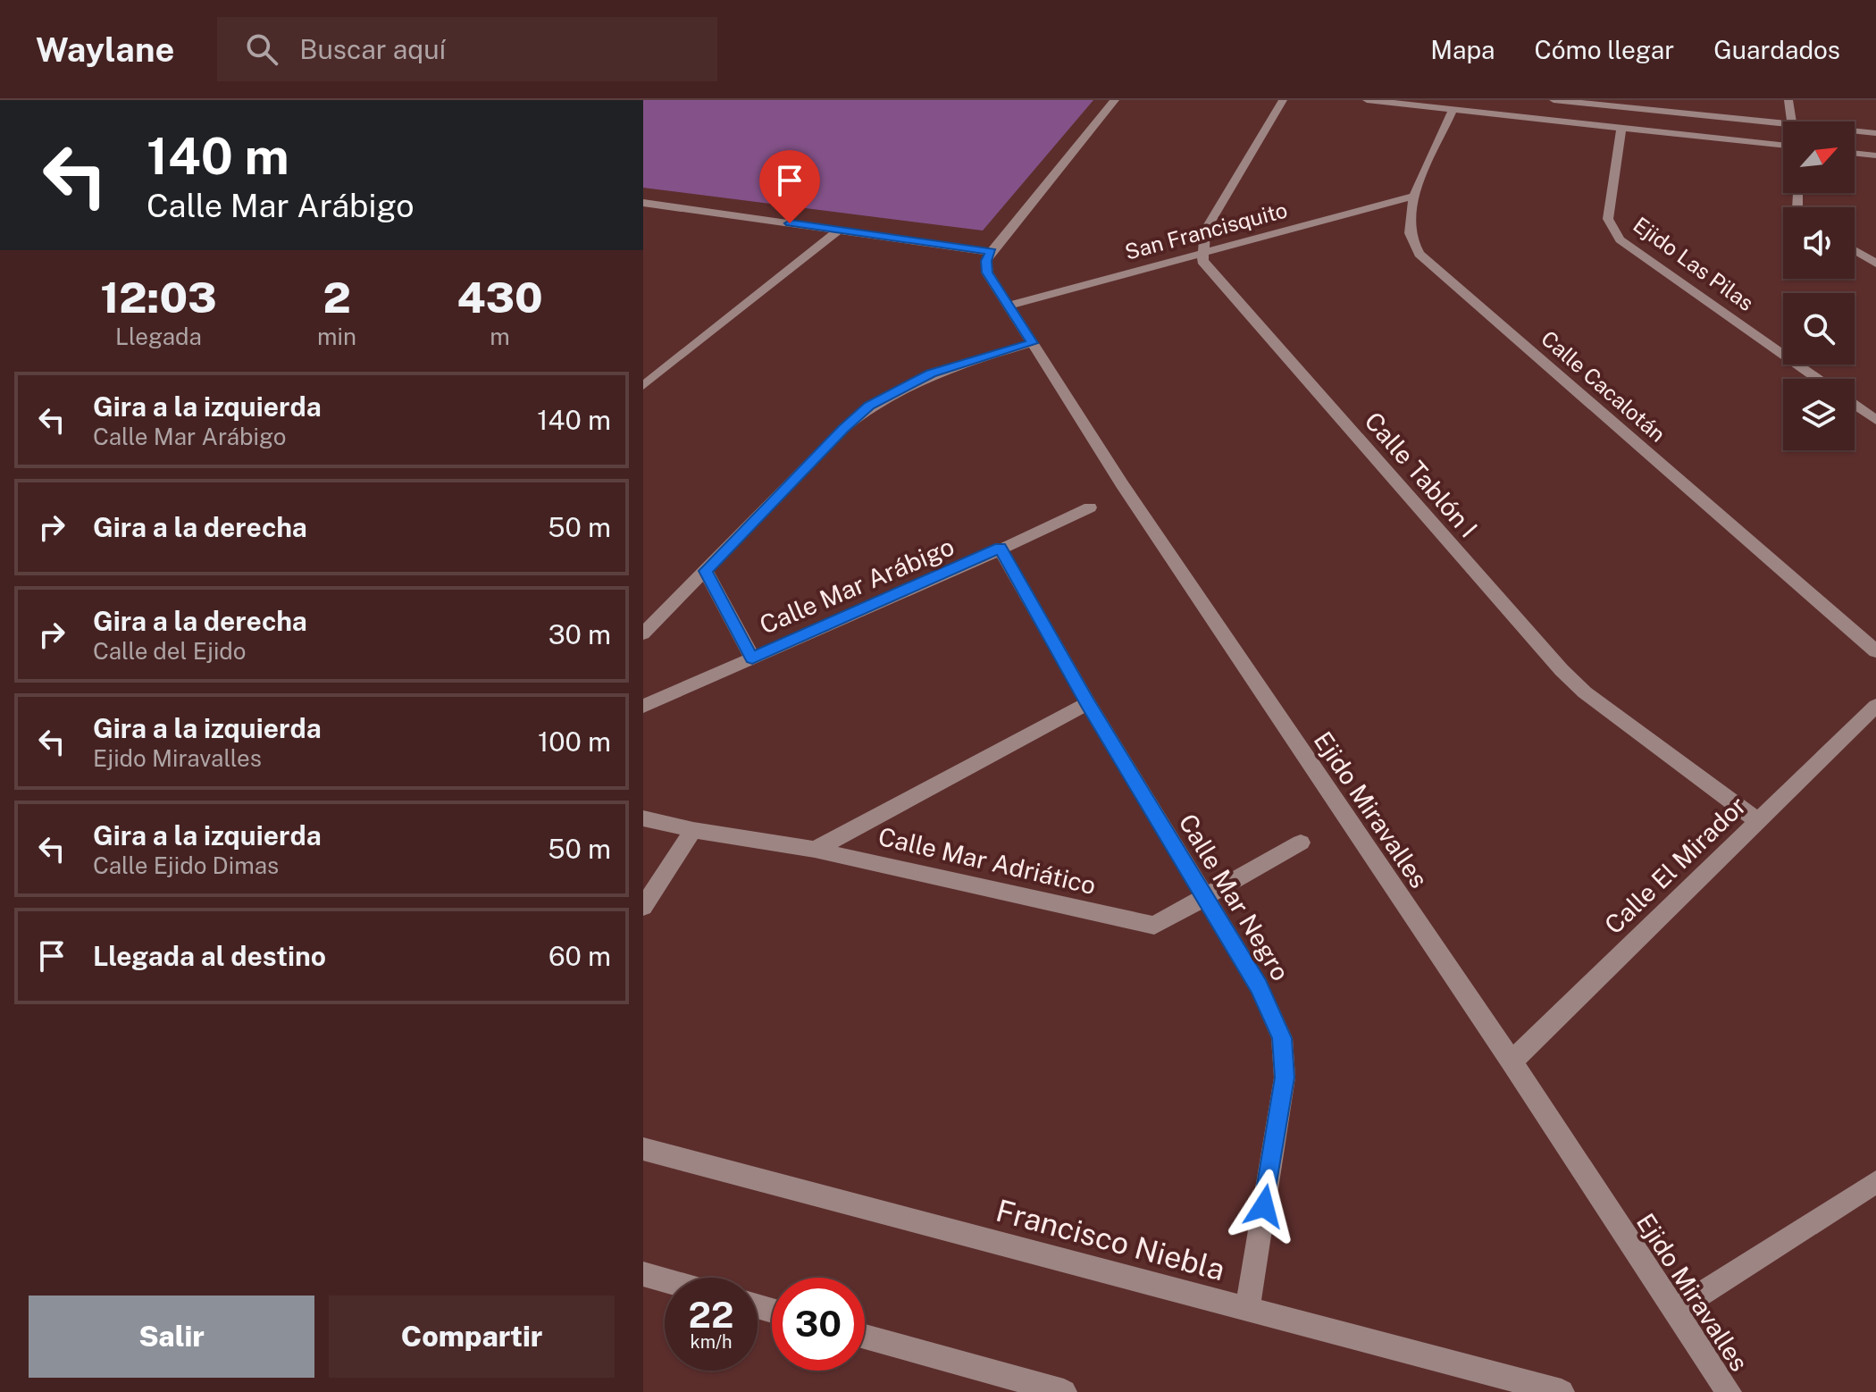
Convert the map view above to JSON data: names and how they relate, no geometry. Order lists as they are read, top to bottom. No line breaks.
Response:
{"streets":{"street":["San Francisquito","Ejido Las Pilas","Calle Cacalotán","Calle Tablón I","Calle Mar Arábigo","Ejido Miravalles","Calle Mar Adriático","Calle El Mirador","Calle Mar Negro","Francisco Niebla"]},"crossings":[["San Francisquito","Calle Cacalotán"],["San Francisquito","Calle Tablón I"],["San Francisquito","Ejido Miravalles"],["Calle Tablón I","Calle El Mirador"],["Calle Mar Arábigo","Calle Mar Negro"],["Ejido Miravalles","Calle El Mirador"],["Calle Mar Adriático","Calle Mar Negro"],["Calle Mar Negro","Francisco Niebla"]],"north":"top right","page":{"header":"Waylane","search":"Buscar aquí","nav":["Mapa","Cómo llegar","Guardados"],"turn":["140 m","Calle Mar Arábigo"],"eta":["12:03","Llegada","2","min","430","m"],"list":[{"name":"Gira a la izquierda","note":"Calle Mar Arábigo","value":"140 m"},{"name":"Gira a la derecha","value":"50 m"},{"name":"Gira a la derecha","note":"Calle del Ejido","value":"30 m"},{"name":"Gira a la izquierda","note":"Ejido Miravalles","value":"100 m"},{"name":"Gira a la izquierda","note":"Calle Ejido Dimas","value":"50 m"},{"name":"Llegada al destino","value":"60 m"}],"speed":"22 km/h","limit":"30","buttons":["Salir","Compartir"]}}
